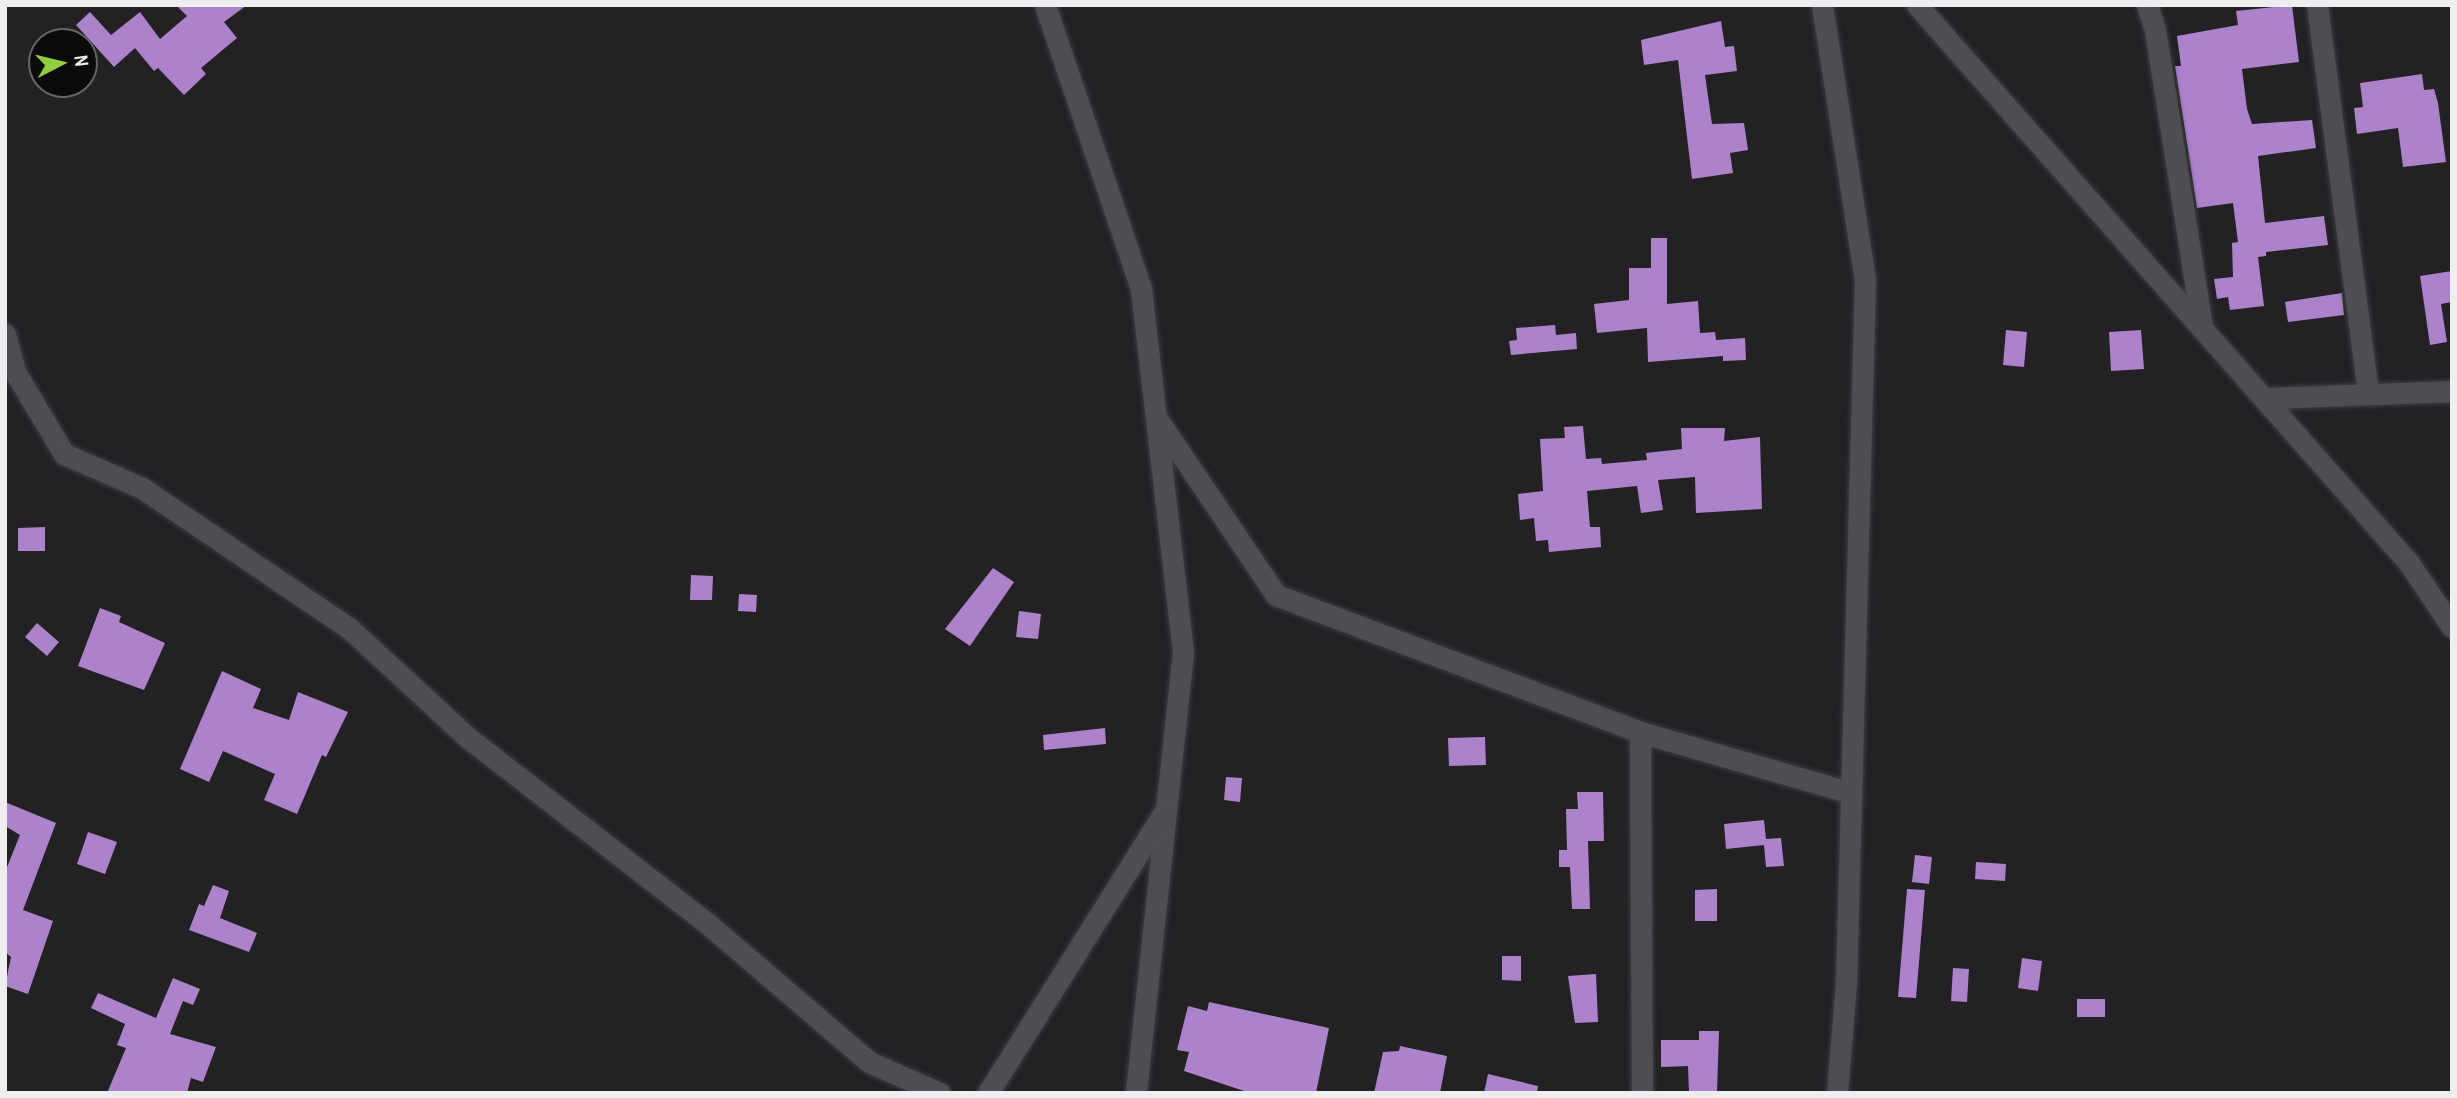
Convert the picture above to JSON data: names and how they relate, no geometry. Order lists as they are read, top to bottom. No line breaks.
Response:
{"north":"right"}
